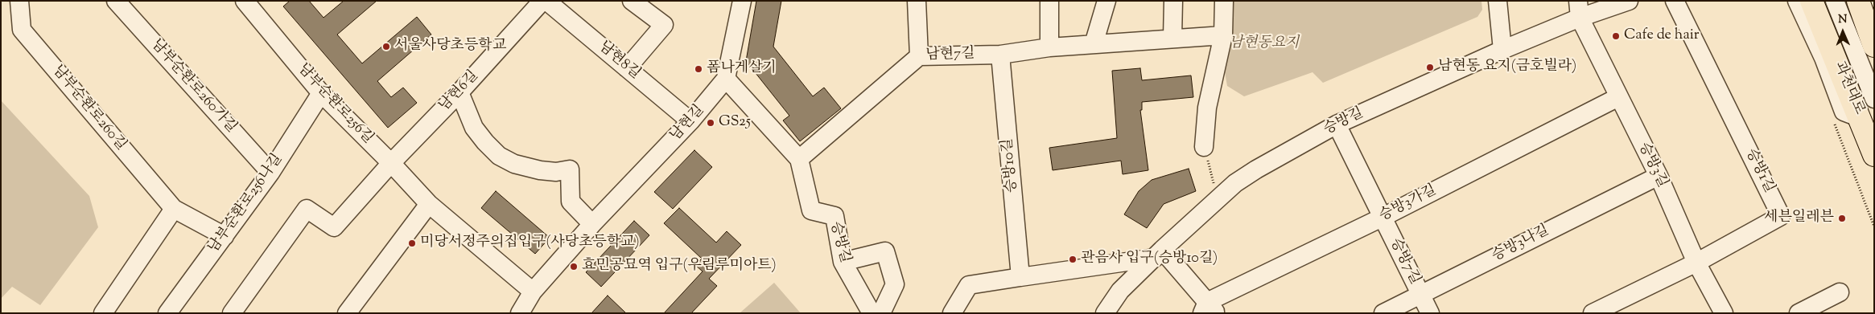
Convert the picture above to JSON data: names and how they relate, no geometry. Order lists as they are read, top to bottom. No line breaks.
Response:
{"streets":{"main road":["과천대로"],"street":["남현7길","남현8길","남부순환로260가길","남현6길","남부순환로256길","남부순환로260길","승방길","남현길","승방10길","승방3길","승방1길","남부순환로256나길","승방3가길","승방3나길","승방7길"]},"crossings":[["남현7길","승방길"],["남현7길","승방10길"],["남현8길","남현길"],["남부순환로260가길","남부순환로256나길"],["남현6길","남부순환로256길"],["남부순환로256길","남현길"],["남부순환로256길","남부순환로256나길"],["남부순환로260길","남부순환로256나길"],["승방길","승방3길"],["승방길","승방7길"],["승방3길","승방1길"],["승방3길","승방3가길"],["승방3길","승방3나길"],["승방3가길","승방7길"],["승방3나길","승방7길"]],"parks":["남현동요지"],"places":["Cafe de hair","서울사당초등학교","남현동 요지(금호빌라)","폼나게살기","GS25","세븐일레븐","미당서정주의집입구(사당초등학교)","관음사 입구(승방10길)","효민공묘역 입구(우림루미아트)"],"north":"top"}
